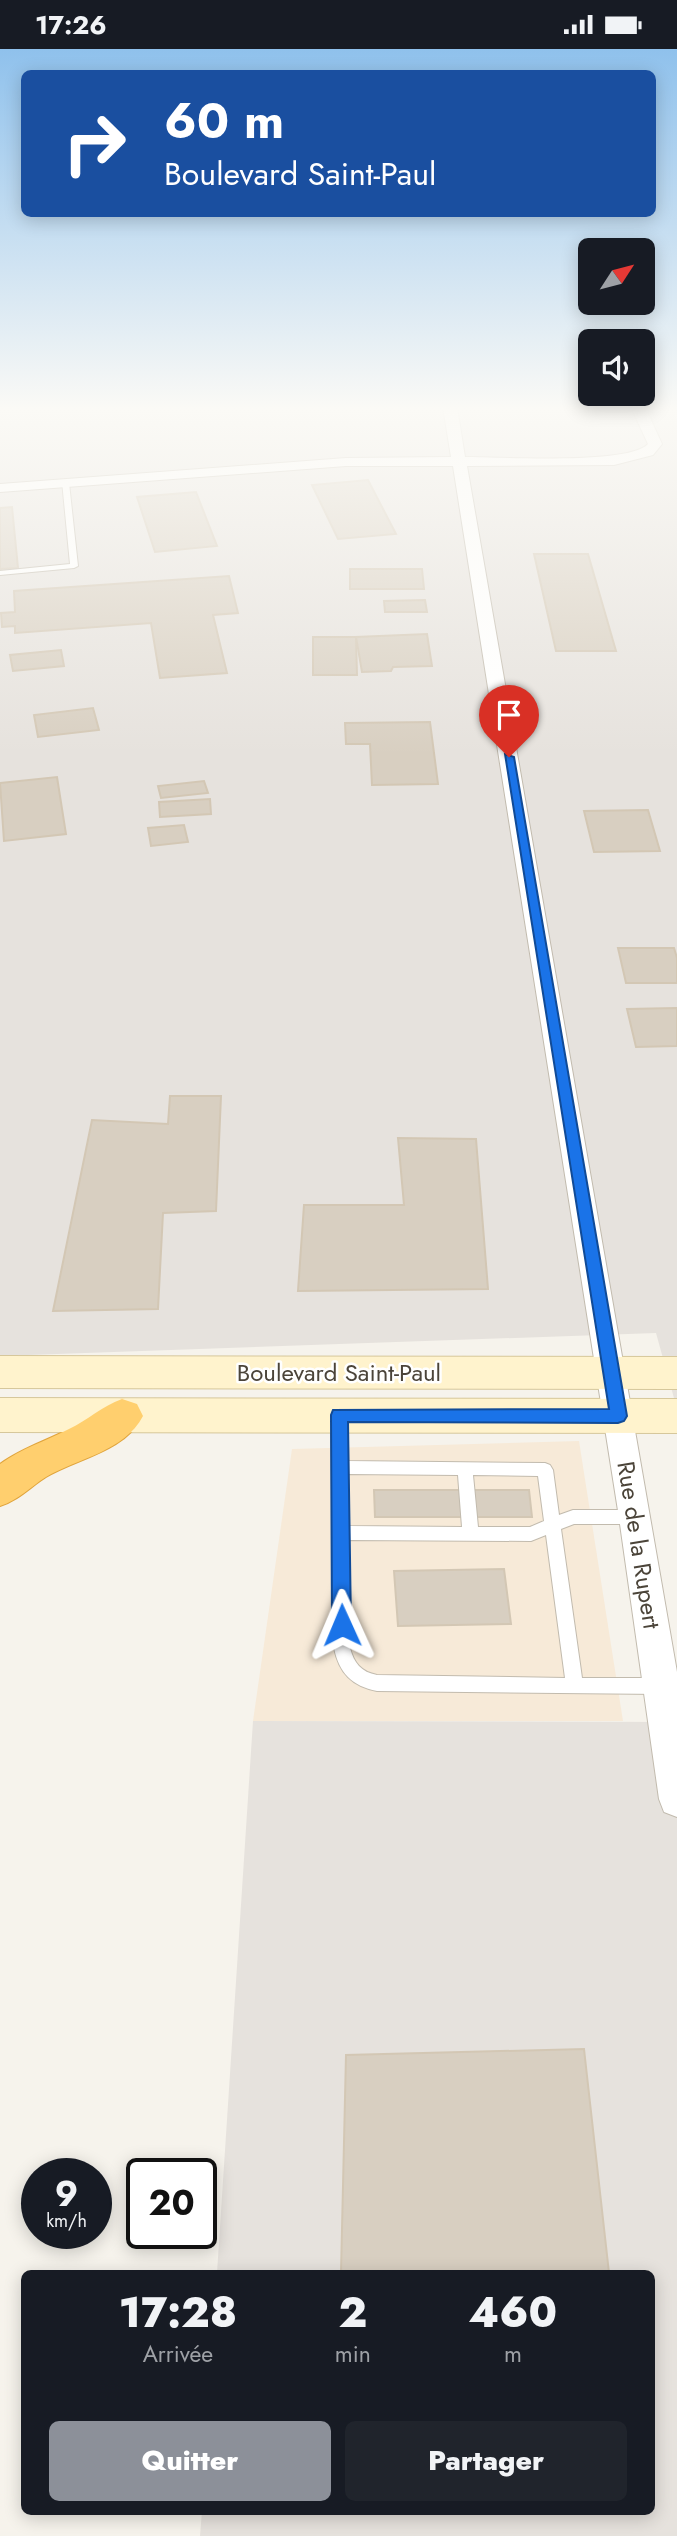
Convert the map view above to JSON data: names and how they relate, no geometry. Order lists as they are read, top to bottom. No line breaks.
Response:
{"streets":{"main road":["Boulevard Saint-Paul"],"street":["Rue de la Rupert"]},"crossings":[["Boulevard Saint-Paul","Rue de la Rupert"]],"north":"top right","page":{"status":"17:26","turn":["60 m","Boulevard Saint-Paul"],"speed":"9 km/h","limit":"20","eta":["17:28","Arrivée","2","min","460","m"],"buttons":["Quitter","Partager"]}}
